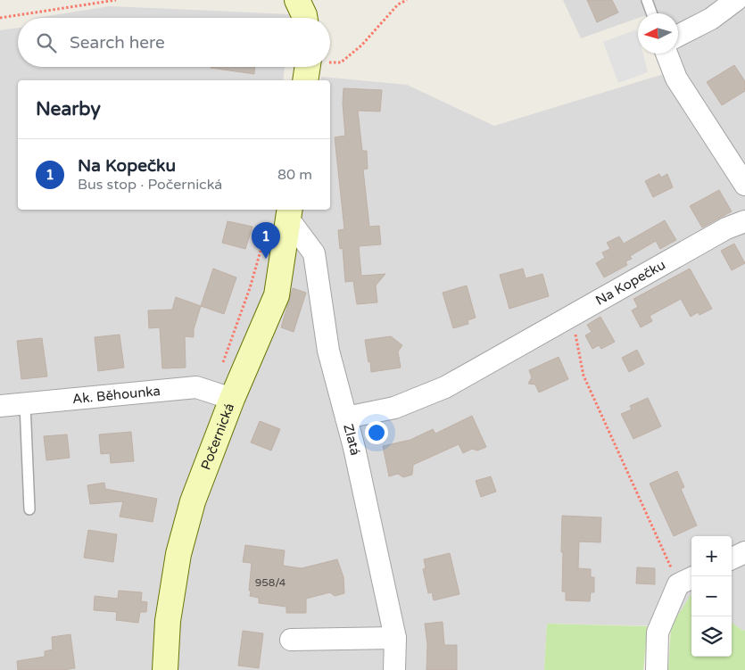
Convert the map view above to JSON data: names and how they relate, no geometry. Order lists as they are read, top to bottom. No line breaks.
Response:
{"streets":{"street":["Na Kopečku","Ak. Běhounka","Počernická","Zlatá"]},"crossings":[["Na Kopečku","Zlatá"],["Ak. Běhounka","Počernická"],["Počernická","Zlatá"]],"house_numbers":["958/4"],"north":"left","page":{"search":"Search here","heading":"Nearby","list":[{"mark":"1","name":"Na Kopečku","note":"Bus stop · Počernická","value":"80 m"}],"pins":"1","map_buttons":["+","−"]}}
